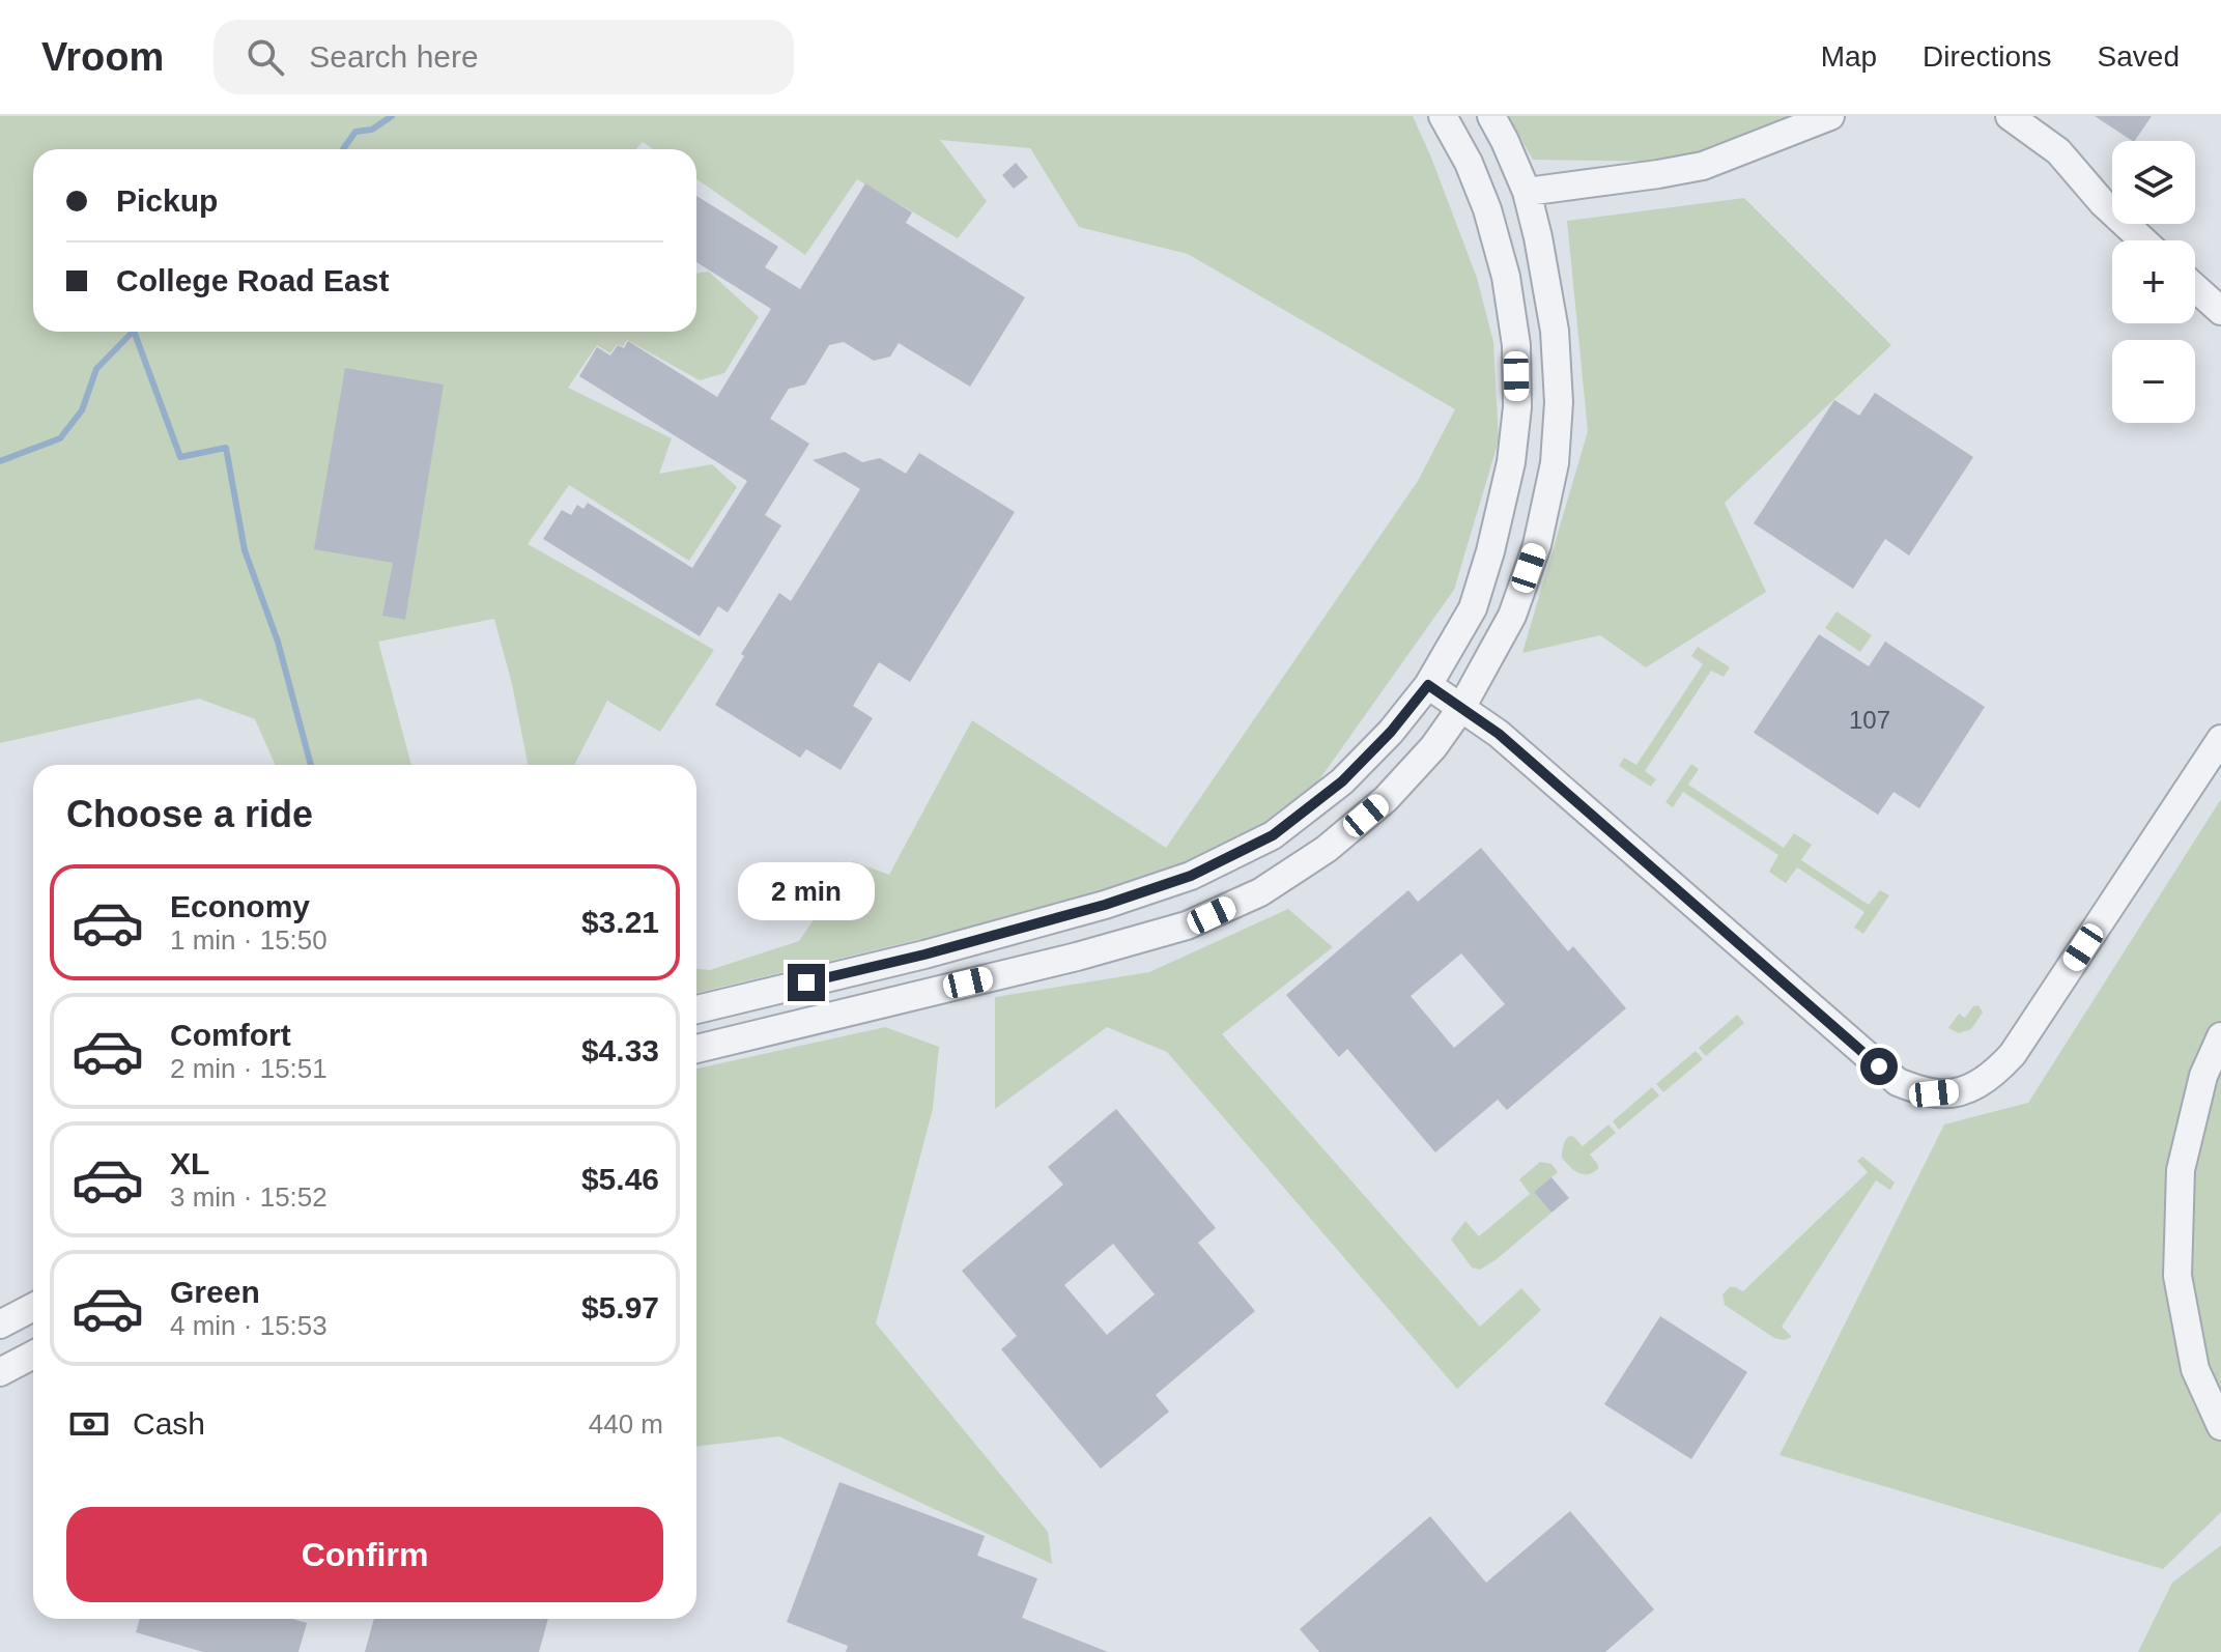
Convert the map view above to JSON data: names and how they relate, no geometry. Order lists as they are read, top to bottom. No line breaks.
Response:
{"house_numbers":["107"],"page":{"header":"Vroom","search":"Search here","nav":["Map","Directions","Saved"],"map_buttons":["+","−"],"banner":["Pickup","College Road East"],"heading":"Choose a ride","bubble":"2 min","list":[{"name":"Economy","note":"1 min · 15:50","value":"$3.21"},{"name":"Comfort","note":"2 min · 15:51","value":"$4.33"},{"name":"XL","note":"3 min · 15:52","value":"$5.46"},{"name":"Green","note":"4 min · 15:53","value":"$5.97"}],"pay":["Cash","440 m"],"buttons":"Confirm"}}
